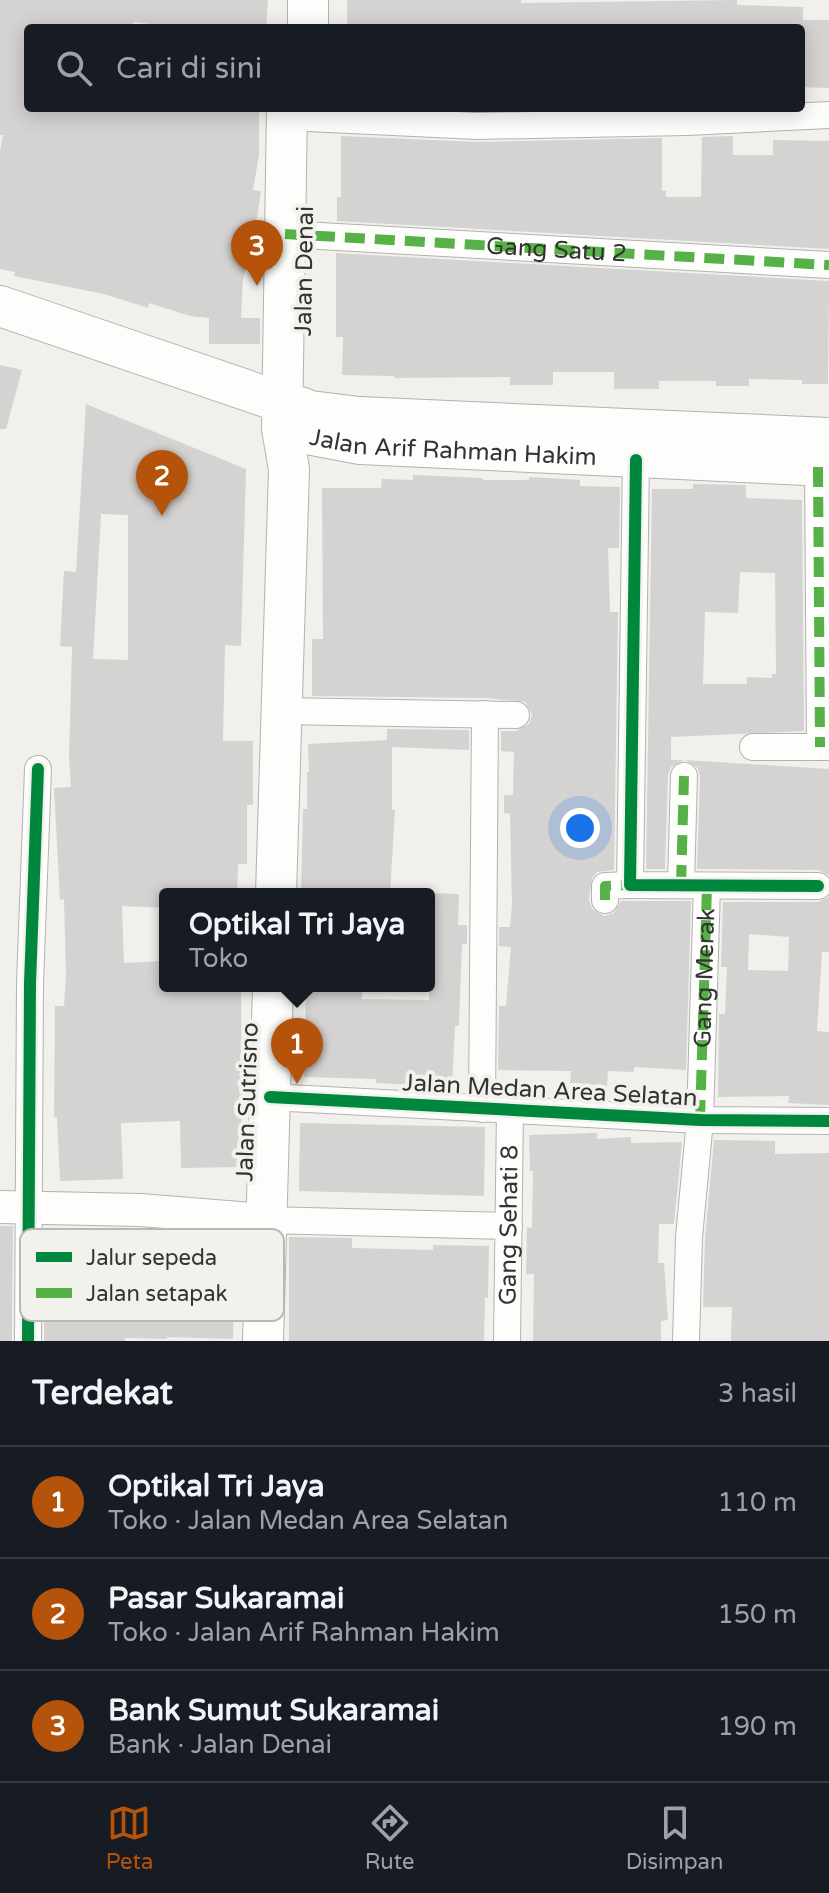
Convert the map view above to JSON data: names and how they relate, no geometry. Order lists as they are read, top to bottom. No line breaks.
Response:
{"streets":{"main road":["Jalan Denai","Jalan Arif Rahman Hakim","Jalan Sutrisno"],"street":["Gang Satu 2","Gang Merak","Jalan Medan Area Selatan","Gang Sehati 8"]},"crossings":[["Gang Satu 2","Jalan Denai"],["Jalan Denai","Jalan Arif Rahman Hakim"],["Gang Merak","Jalan Medan Area Selatan"],["Jalan Medan Area Selatan","Jalan Sutrisno"],["Jalan Medan Area Selatan","Gang Sehati 8"]],"legend":["Jalur sepeda","Jalan setapak"],"page":{"search":"Cari di sini","pins":["3","2","1"],"popup":["Optikal Tri Jaya","Toko"],"heading":["Terdekat","3 hasil"],"list":[{"mark":"1","name":"Optikal Tri Jaya","note":"Toko · Jalan Medan Area Selatan","value":"110 m"},{"mark":"2","name":"Pasar Sukaramai","note":"Toko · Jalan Arif Rahman Hakim","value":"150 m"},{"mark":"3","name":"Bank Sumut Sukaramai","note":"Bank · Jalan Denai","value":"190 m"}],"nav":["Peta","Rute","Disimpan"]}}
